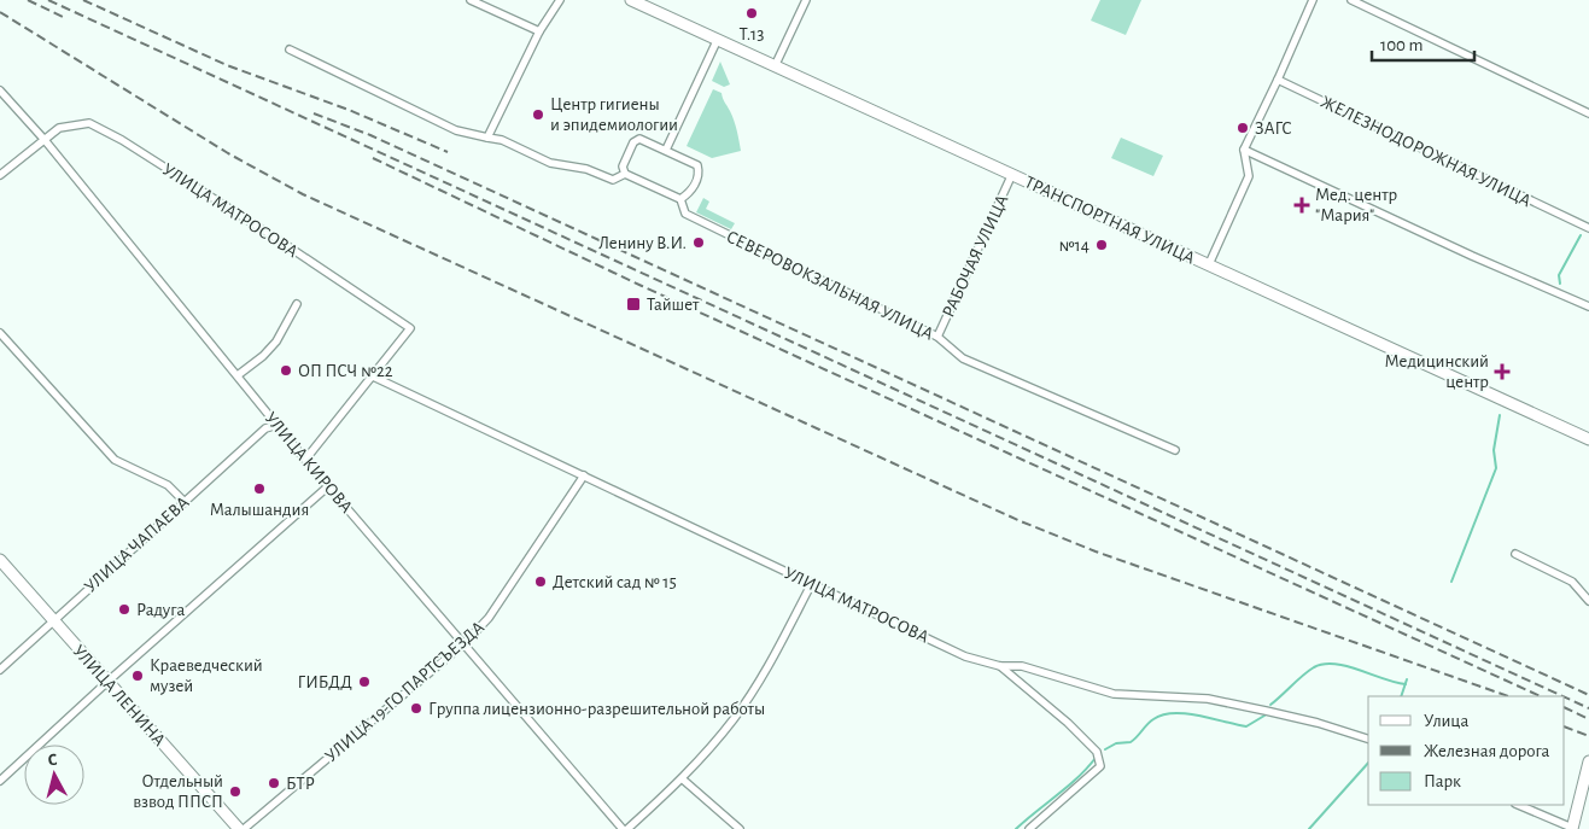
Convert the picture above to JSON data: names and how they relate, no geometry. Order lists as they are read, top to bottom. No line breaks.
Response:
{"streets":{"street":["ЖЕЛЕЗНОДОРОЖНАЯ УЛИЦА","УЛИЦА МАТРОСОВА","ТРАНСПОРТНАЯ УЛИЦА","РАБОЧАЯ УЛИЦА","СЕВЕРОВОКЗАЛЬНАЯ УЛИЦА","УЛИЦА КИРОВА","УЛИЦА ЧАПАЕВА","УЛИЦА 19-ГО ПАРТСЪЕЗДА","УЛИЦА ЛЕНИНА"]},"crossings":[["УЛИЦА МАТРОСОВА","УЛИЦА КИРОВА"],["УЛИЦА МАТРОСОВА","УЛИЦА 19-ГО ПАРТСЪЕЗДА"],["ТРАНСПОРТНАЯ УЛИЦА","РАБОЧАЯ УЛИЦА"],["РАБОЧАЯ УЛИЦА","СЕВЕРОВОКЗАЛЬНАЯ УЛИЦА"],["УЛИЦА КИРОВА","УЛИЦА ЧАПАЕВА"],["УЛИЦА КИРОВА","УЛИЦА 19-ГО ПАРТСЪЕЗДА"],["УЛИЦА ЧАПАЕВА","УЛИЦА ЛЕНИНА"]],"places":{"other":["T.13","Центр гигиены и эпидемиологии","ЗАГС","Ленину В.И.","№14","ОП ПСЧ №22","Малышандия","Детский сад № 15","Радуга","Краеведческий музей","ГИБДД","Группа лицензионно-разрешительной работы","БТР","Отдельный взвод ППСП"],"health":["Мед. центр \"Мария\"","Медицинский центр"],"transit":["Тайшет"]},"legend":["Улица","Железная дорога","Парк"],"scale_bar":"100 m","north":"top"}
